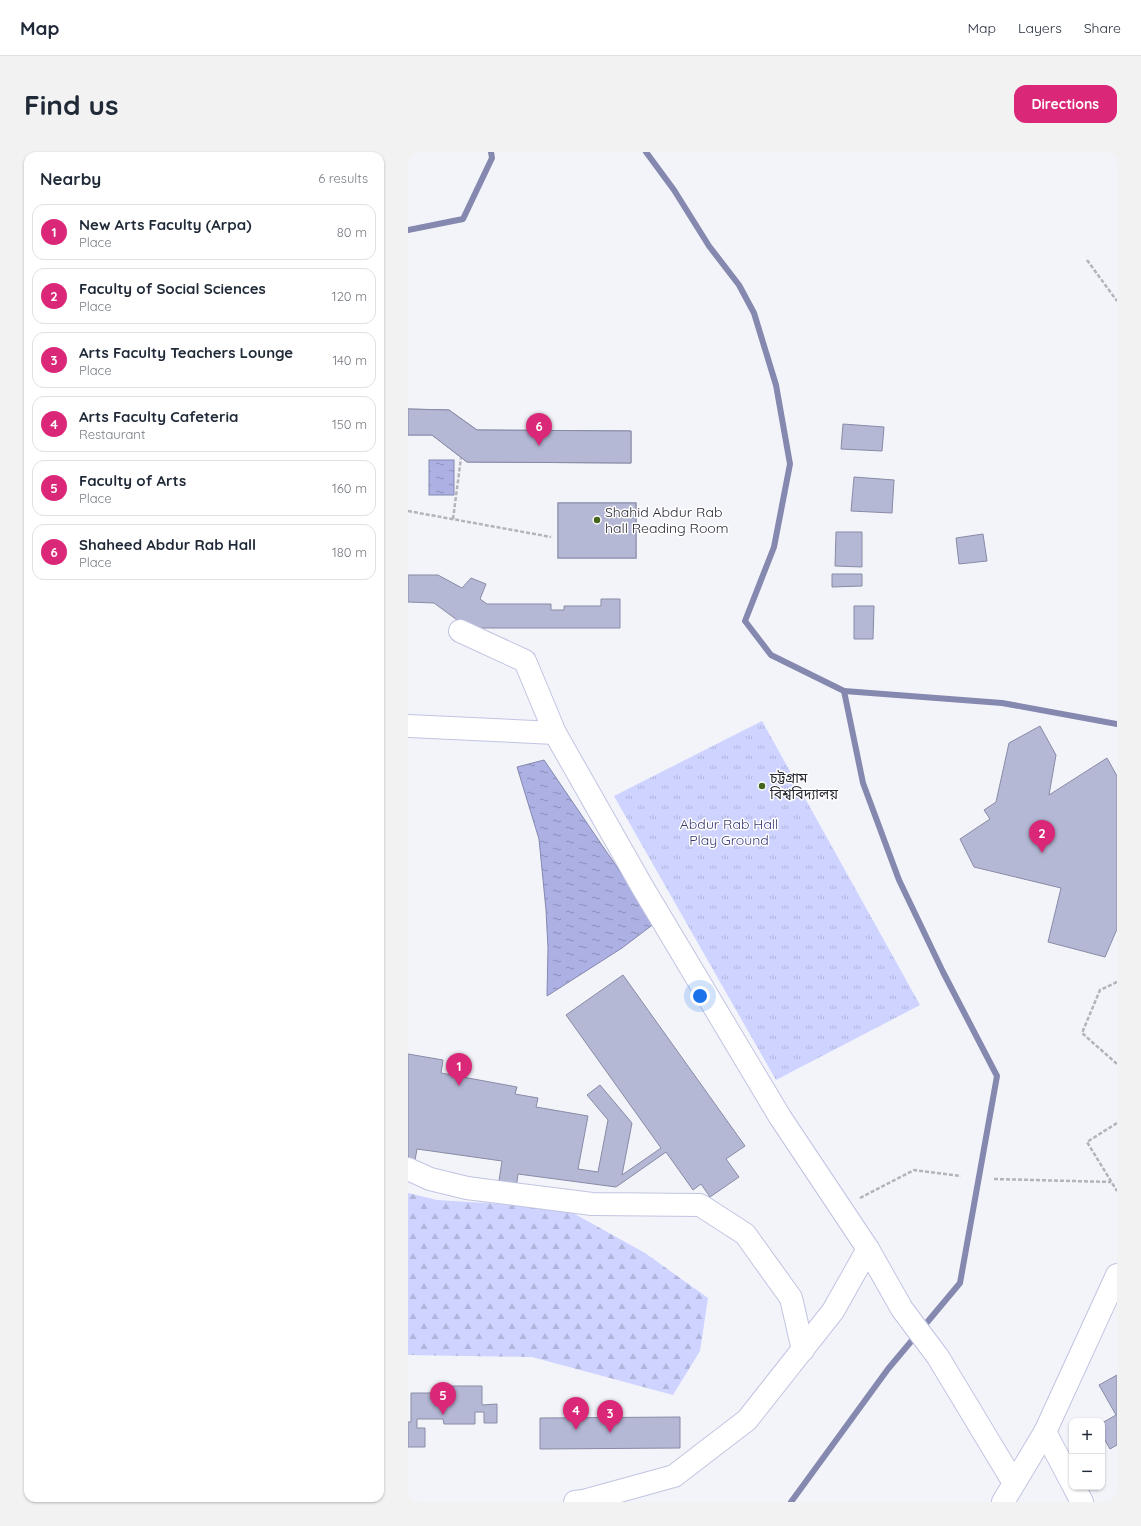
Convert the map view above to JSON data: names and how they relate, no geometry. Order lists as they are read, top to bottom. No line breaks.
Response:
{"parks":["Abdur Rab Hall Play Ground"],"places":["Shahid Abdur Rab hall Reading Room","চট্টগ্রাম বিশ্ববিদ্যালয়"],"page":{"header":"Map","nav":["Map","Layers","Share"],"buttons":"Directions","title":"Find us","heading":["Nearby","6 results"],"list":[{"mark":"1","name":"New Arts Faculty (Arpa)","note":"Place","value":"80 m"},{"mark":"2","name":"Faculty of Social Sciences","note":"Place","value":"120 m"},{"mark":"3","name":"Arts Faculty Teachers Lounge","note":"Place","value":"140 m"},{"mark":"4","name":"Arts Faculty Cafeteria","note":"Restaurant","value":"150 m"},{"mark":"5","name":"Faculty of Arts","note":"Place","value":"160 m"},{"mark":"6","name":"Shaheed Abdur Rab Hall","note":"Place","value":"180 m"}],"pins":["6","2","1","5","4","3"],"map_buttons":["+","−"]}}
